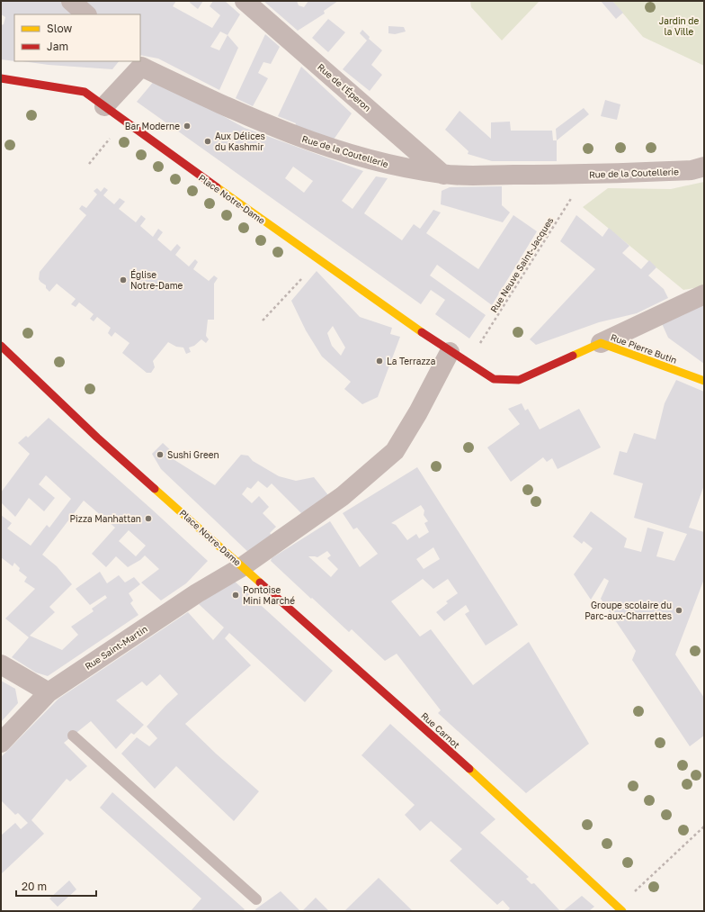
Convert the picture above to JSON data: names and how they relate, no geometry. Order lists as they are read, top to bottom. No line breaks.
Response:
{"streets":{"street":["Rue de l'Éperon","Rue de la Coutellerie","Place Notre-Dame","Rue Pierre Butin","Rue Saint-Martin","Rue Carnot"],"path":["Rue Neuve Saint-Jacques"]},"crossings":[["Rue de l'Éperon","Rue de la Coutellerie"],["Rue de la Coutellerie","Place Notre-Dame"],["Rue de la Coutellerie","Rue Neuve Saint-Jacques"],["Place Notre-Dame","Rue Neuve Saint-Jacques"],["Place Notre-Dame","Rue Pierre Butin"],["Place Notre-Dame","Rue Saint-Martin"],["Place Notre-Dame","Rue Carnot"],["Rue Saint-Martin","Rue Carnot"]],"parks":["Jardin de la Ville"],"places":["Bar Moderne","Aux Délices du Kashmir","Église Notre-Dame","La Terrazza","Sushi Green","Pizza Manhattan","Pontoise Mini Marché","Groupe scolaire du Parc-aux-Charrettes"],"legend":["Slow","Jam"],"scale_bar":"20 m"}
